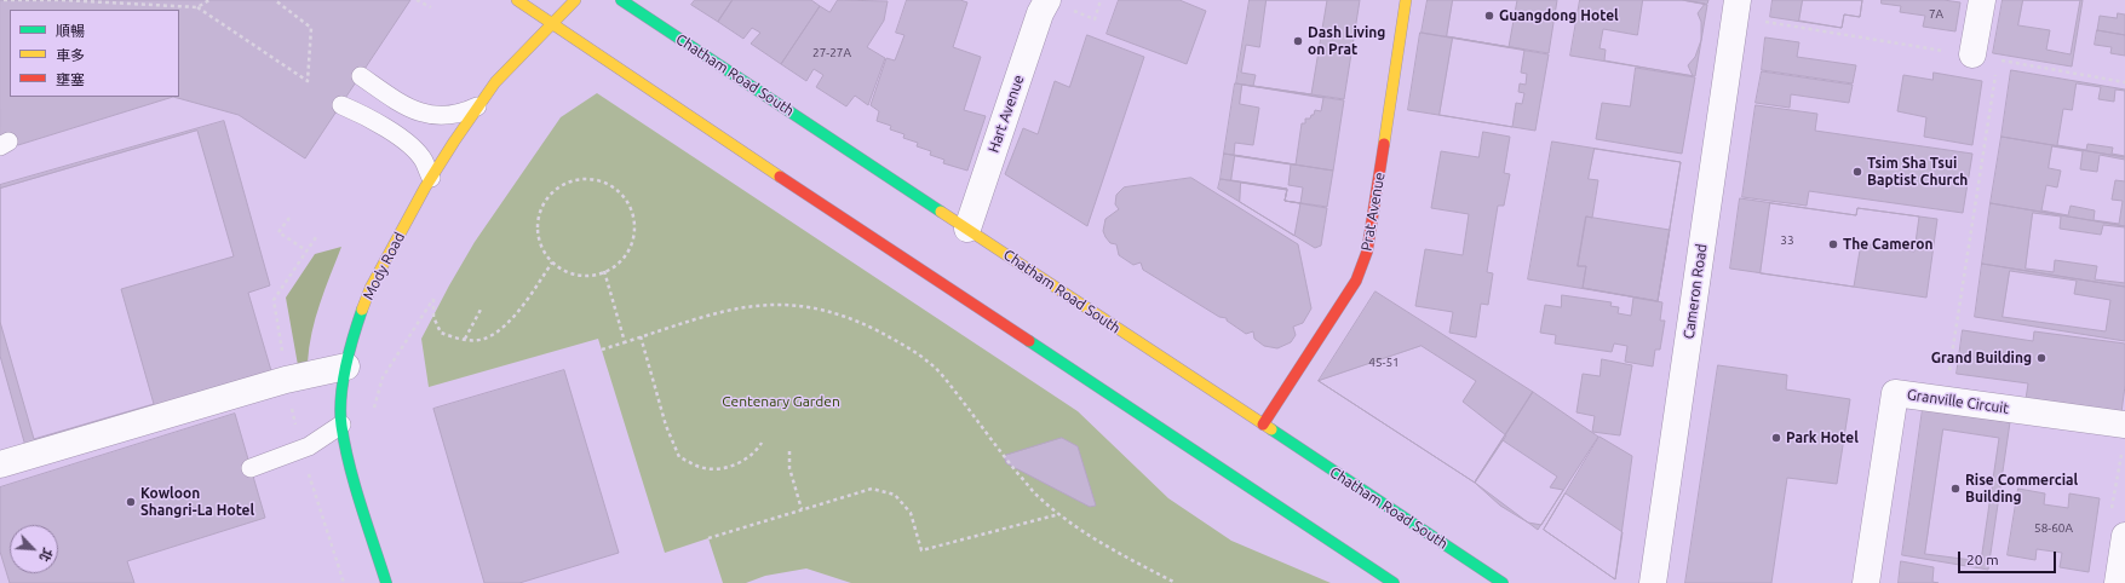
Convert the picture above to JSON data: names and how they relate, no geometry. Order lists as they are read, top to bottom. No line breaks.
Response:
{"streets":{"main road":["Chatham Road South","Prat Avenue","Mody Road"],"street":["Hart Avenue","Cameron Road","Granville Circuit"]},"crossings":[["Chatham Road South","Hart Avenue"],["Chatham Road South","Prat Avenue"]],"parks":["Centenary Garden"],"places":["Guangdong Hotel","Dash Living on Prat","Tsim Sha Tsui Baptist Church","The Cameron","Grand Building","Park Hotel","Rise Commercial Building","Kowloon Shangri-La Hotel"],"house_numbers":["7A","27-27A","33","45-51","58-60A"],"legend":["順暢","車多","壅塞"],"scale_bar":"20 m","north":"bottom right"}
